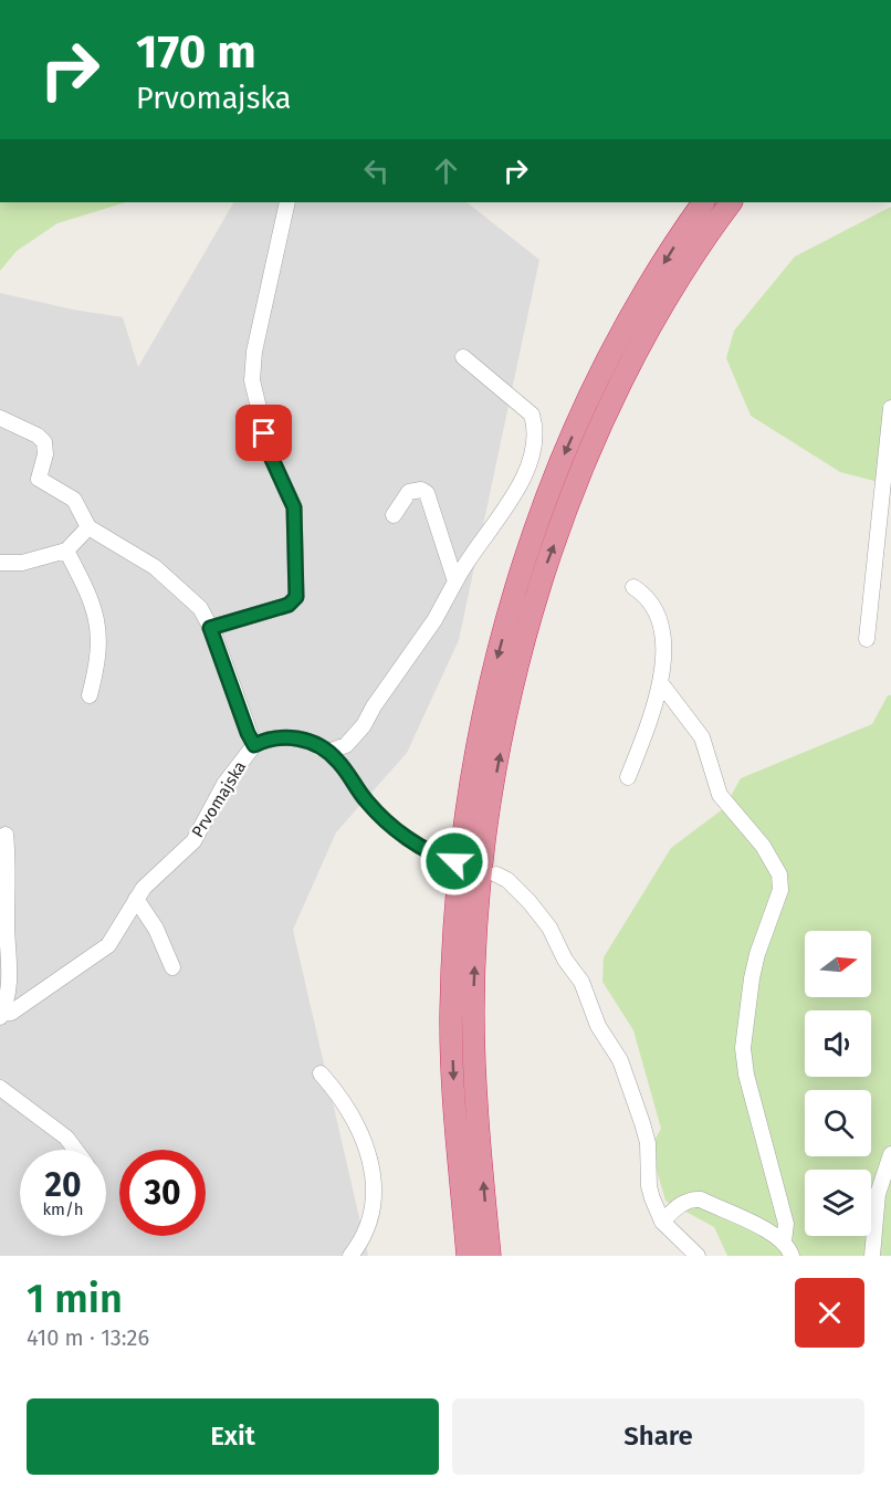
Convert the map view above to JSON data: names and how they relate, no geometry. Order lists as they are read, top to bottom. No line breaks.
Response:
{"streets":{"street":["Prvomajska"]},"north":"right","page":{"turn":["170 m","Prvomajska"],"speed":"20 km/h","limit":"30","heading":["1 min","410 m · 13:26"],"buttons":["Exit","Share"]}}
